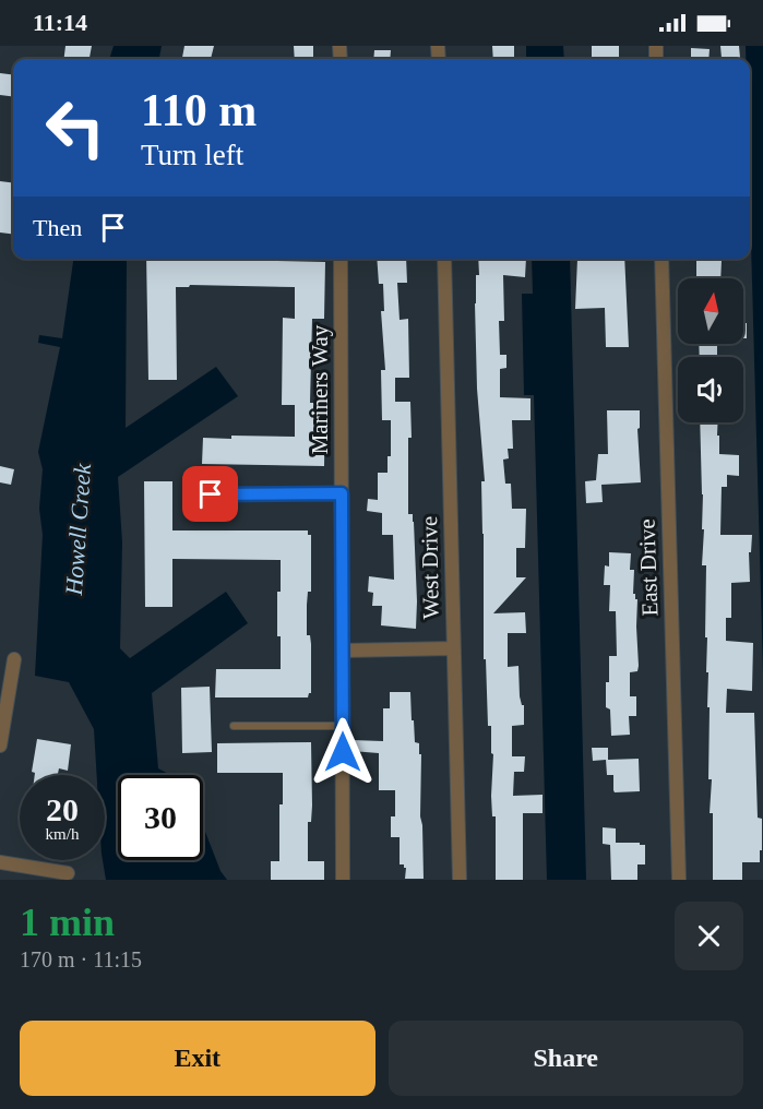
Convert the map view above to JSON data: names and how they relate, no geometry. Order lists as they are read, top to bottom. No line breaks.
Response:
{"streets":{"street":["Mariners Way","West Drive","East Drive"]},"water":["Howell Creek"],"north":"top","page":{"status":"11:14","turn":["110 m","Turn left"],"then":"Then","speed":"20 km/h","limit":"30","heading":["1 min","170 m · 11:15"],"buttons":["Exit","Share"]}}
